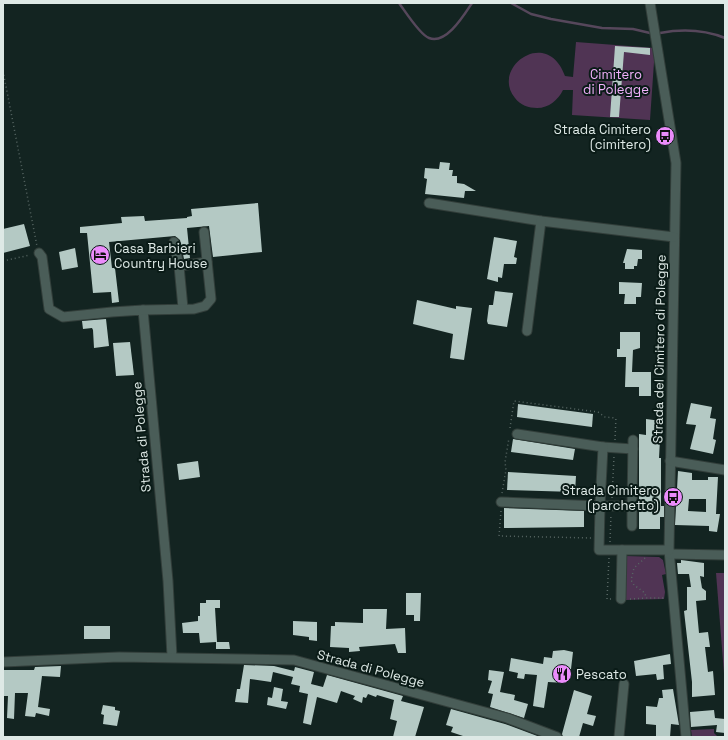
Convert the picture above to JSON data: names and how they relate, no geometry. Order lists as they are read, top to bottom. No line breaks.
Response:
{"streets":{"street":["Strada del Cimitero di Polegge","Strada di Polegge"]},"parks":["Cimitero di Polegge"],"places":{"bus stop":["Strada Cimitero (cimitero)","Strada Cimitero (parchetto)"],"hotel":["Casa Barbieri Country House"],"restaurant":["Pescato"]}}
